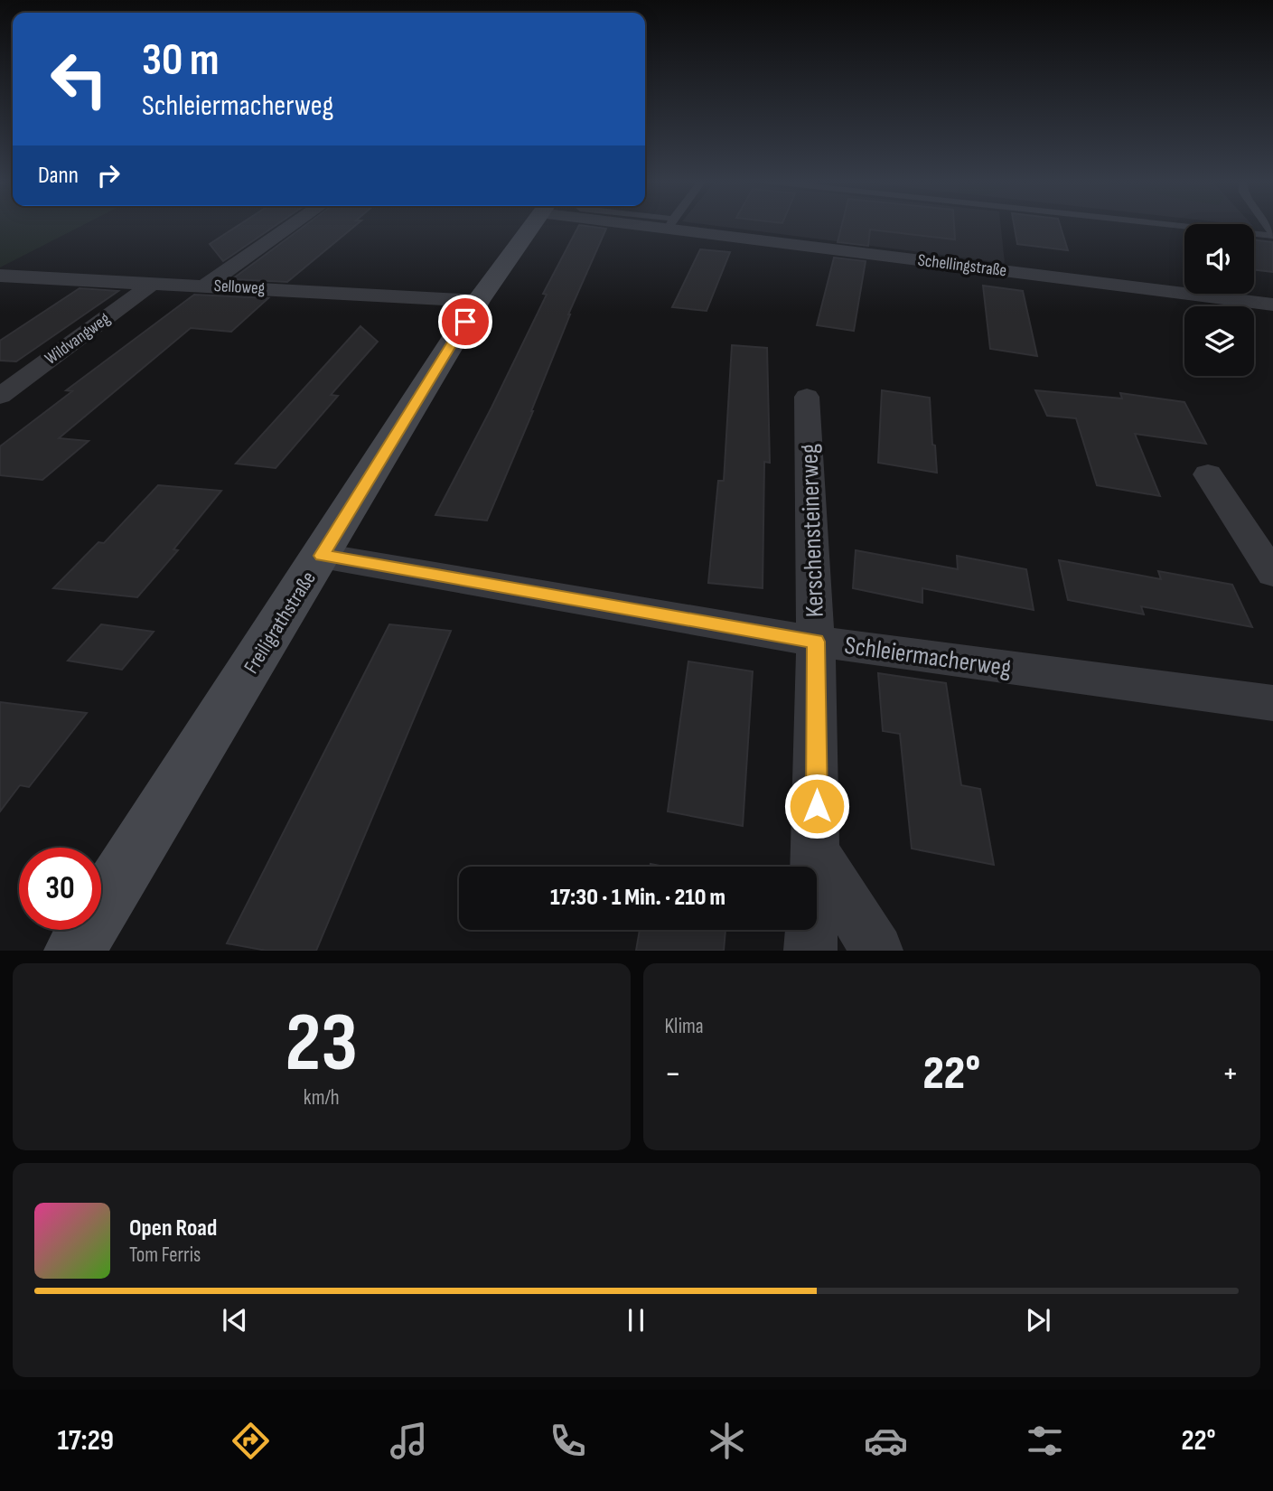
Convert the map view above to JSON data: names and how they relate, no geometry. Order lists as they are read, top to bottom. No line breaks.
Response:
{"streets":{"street":["Schellingstraße","Selloweg","Wildvangweg","Kerschensteinerweg","Freiligrathstraße","Schleiermacherweg"]},"crossings":[["Selloweg","Wildvangweg"],["Selloweg","Freiligrathstraße"],["Kerschensteinerweg","Schleiermacherweg"],["Freiligrathstraße","Schleiermacherweg"]],"page":{"turn":["30 m","Schleiermacherweg"],"then":"Dann","limit":"30","trip":"17:30 · 1 Min. · 210 m","tile":[["23","km/h"],"Klima"],"heat":["−","22°","+"],"song":["Open Road","Tom Ferris"],"tabs":["17:29","22°"]}}
